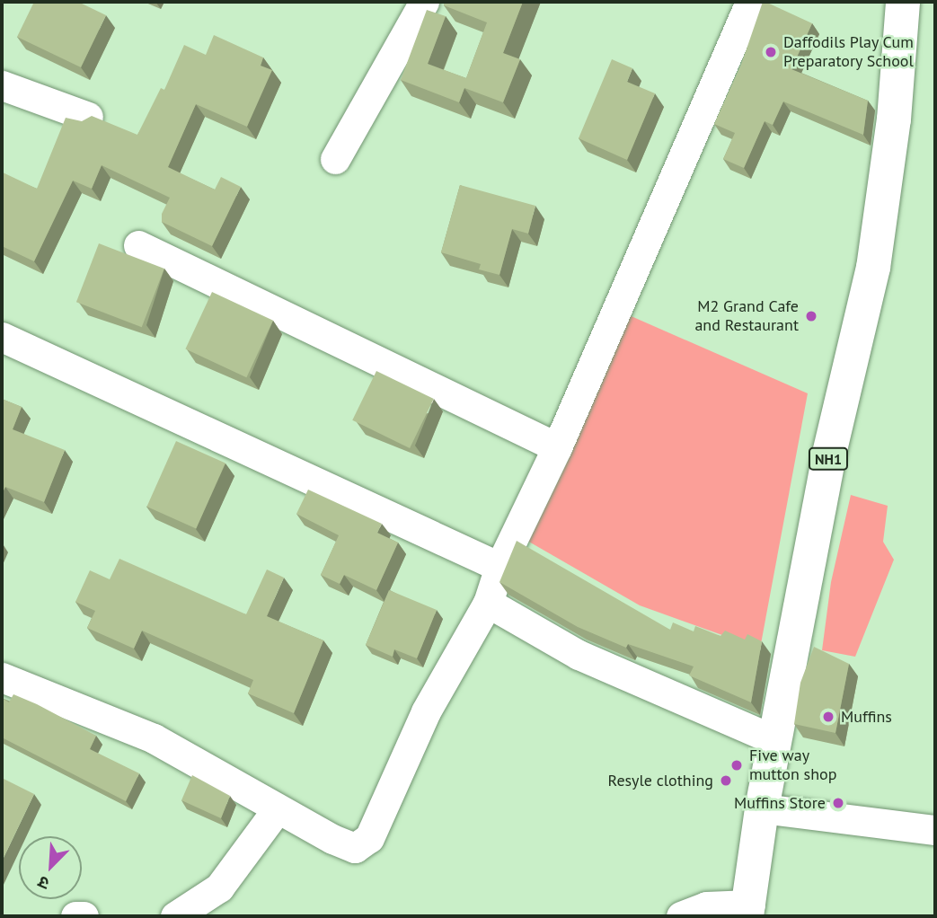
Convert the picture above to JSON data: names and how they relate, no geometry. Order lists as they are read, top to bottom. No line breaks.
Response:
{"streets":{"highway":["NH1"]},"places":["Daffodils Play Cum Preparatory School","M2 Grand Cafe and Restaurant","Muffins","Five way mutton shop","Resyle clothing","Muffins Store"],"north":"bottom left"}
